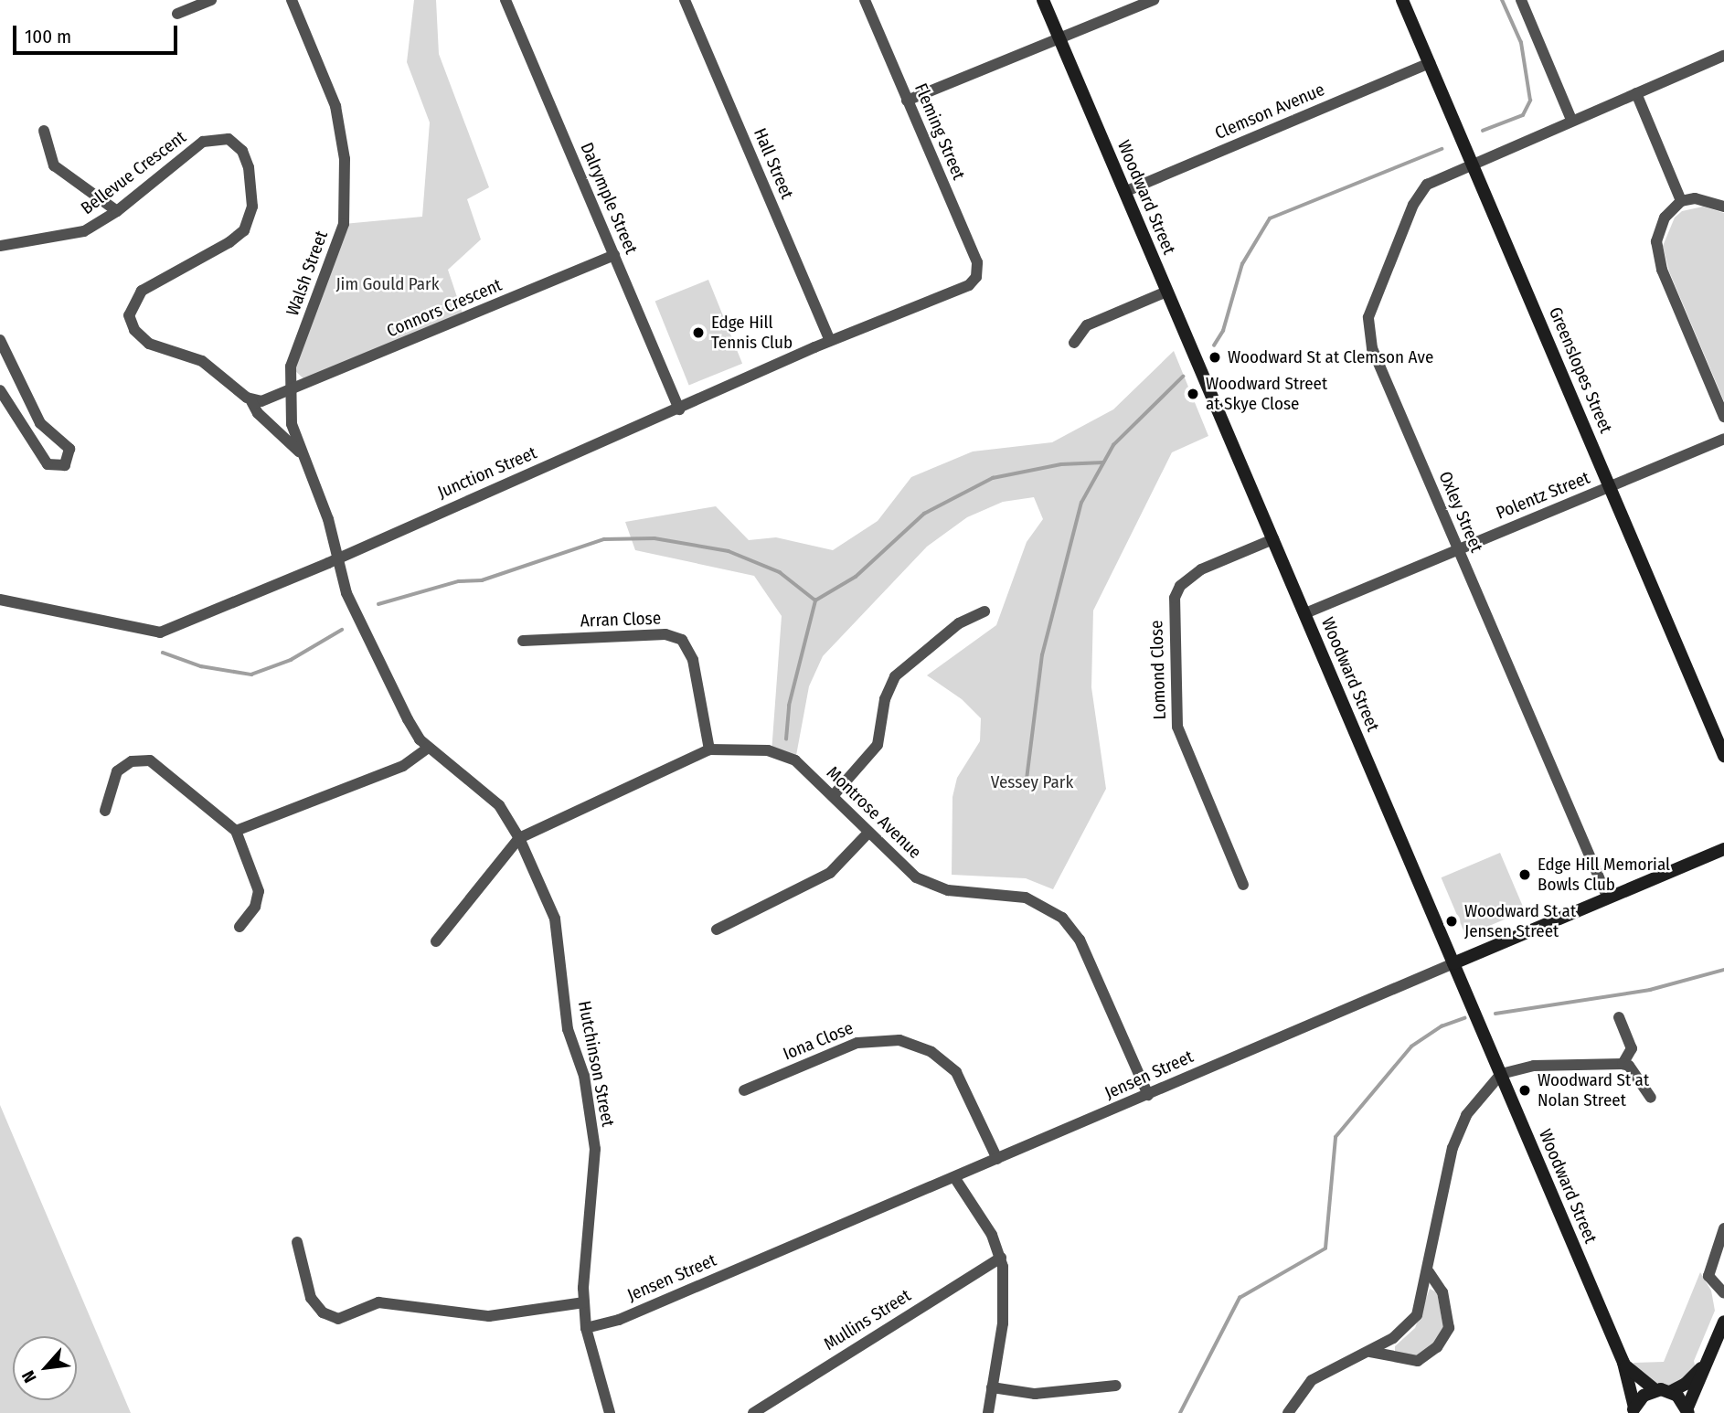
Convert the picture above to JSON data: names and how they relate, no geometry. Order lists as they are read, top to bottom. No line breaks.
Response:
{"streets":{"street":["Clemson Avenue","Fleming Street","Hall Street","Bellevue Crescent","Woodward Street","Dalrymple Street","Walsh Street","Connors Crescent","Greenslopes Street","Junction Street","Polentz Street","Oxley Street","Arran Close","Lomond Close","Montrose Avenue","Iona Close","Hutchinson Street","Jensen Street","Mullins Street"]},"crossings":[["Clemson Avenue","Woodward Street"],["Clemson Avenue","Greenslopes Street"],["Fleming Street","Junction Street"],["Hall Street","Junction Street"],["Bellevue Crescent","Walsh Street"],["Woodward Street","Polentz Street"],["Woodward Street","Lomond Close"],["Woodward Street","Jensen Street"],["Dalrymple Street","Connors Crescent"],["Dalrymple Street","Junction Street"],["Walsh Street","Connors Crescent"],["Walsh Street","Junction Street"],["Walsh Street","Hutchinson Street"],["Greenslopes Street","Polentz Street"],["Greenslopes Street","Oxley Street"],["Junction Street","Hutchinson Street"],["Polentz Street","Oxley Street"],["Oxley Street","Jensen Street"],["Arran Close","Montrose Avenue"],["Montrose Avenue","Hutchinson Street"],["Montrose Avenue","Jensen Street"],["Iona Close","Jensen Street"],["Hutchinson Street","Jensen Street"]],"parks":["Jim Gould Park","Vessey Park"],"places":["Edge Hill Tennis Club","Woodward St at Clemson Ave","Woodward Street at Skye Close","Edge Hill Memorial Bowls Club","Woodward St at Jensen Street","Woodward St at Nolan Street"],"scale_bar":"100 m","north":"bottom left"}
